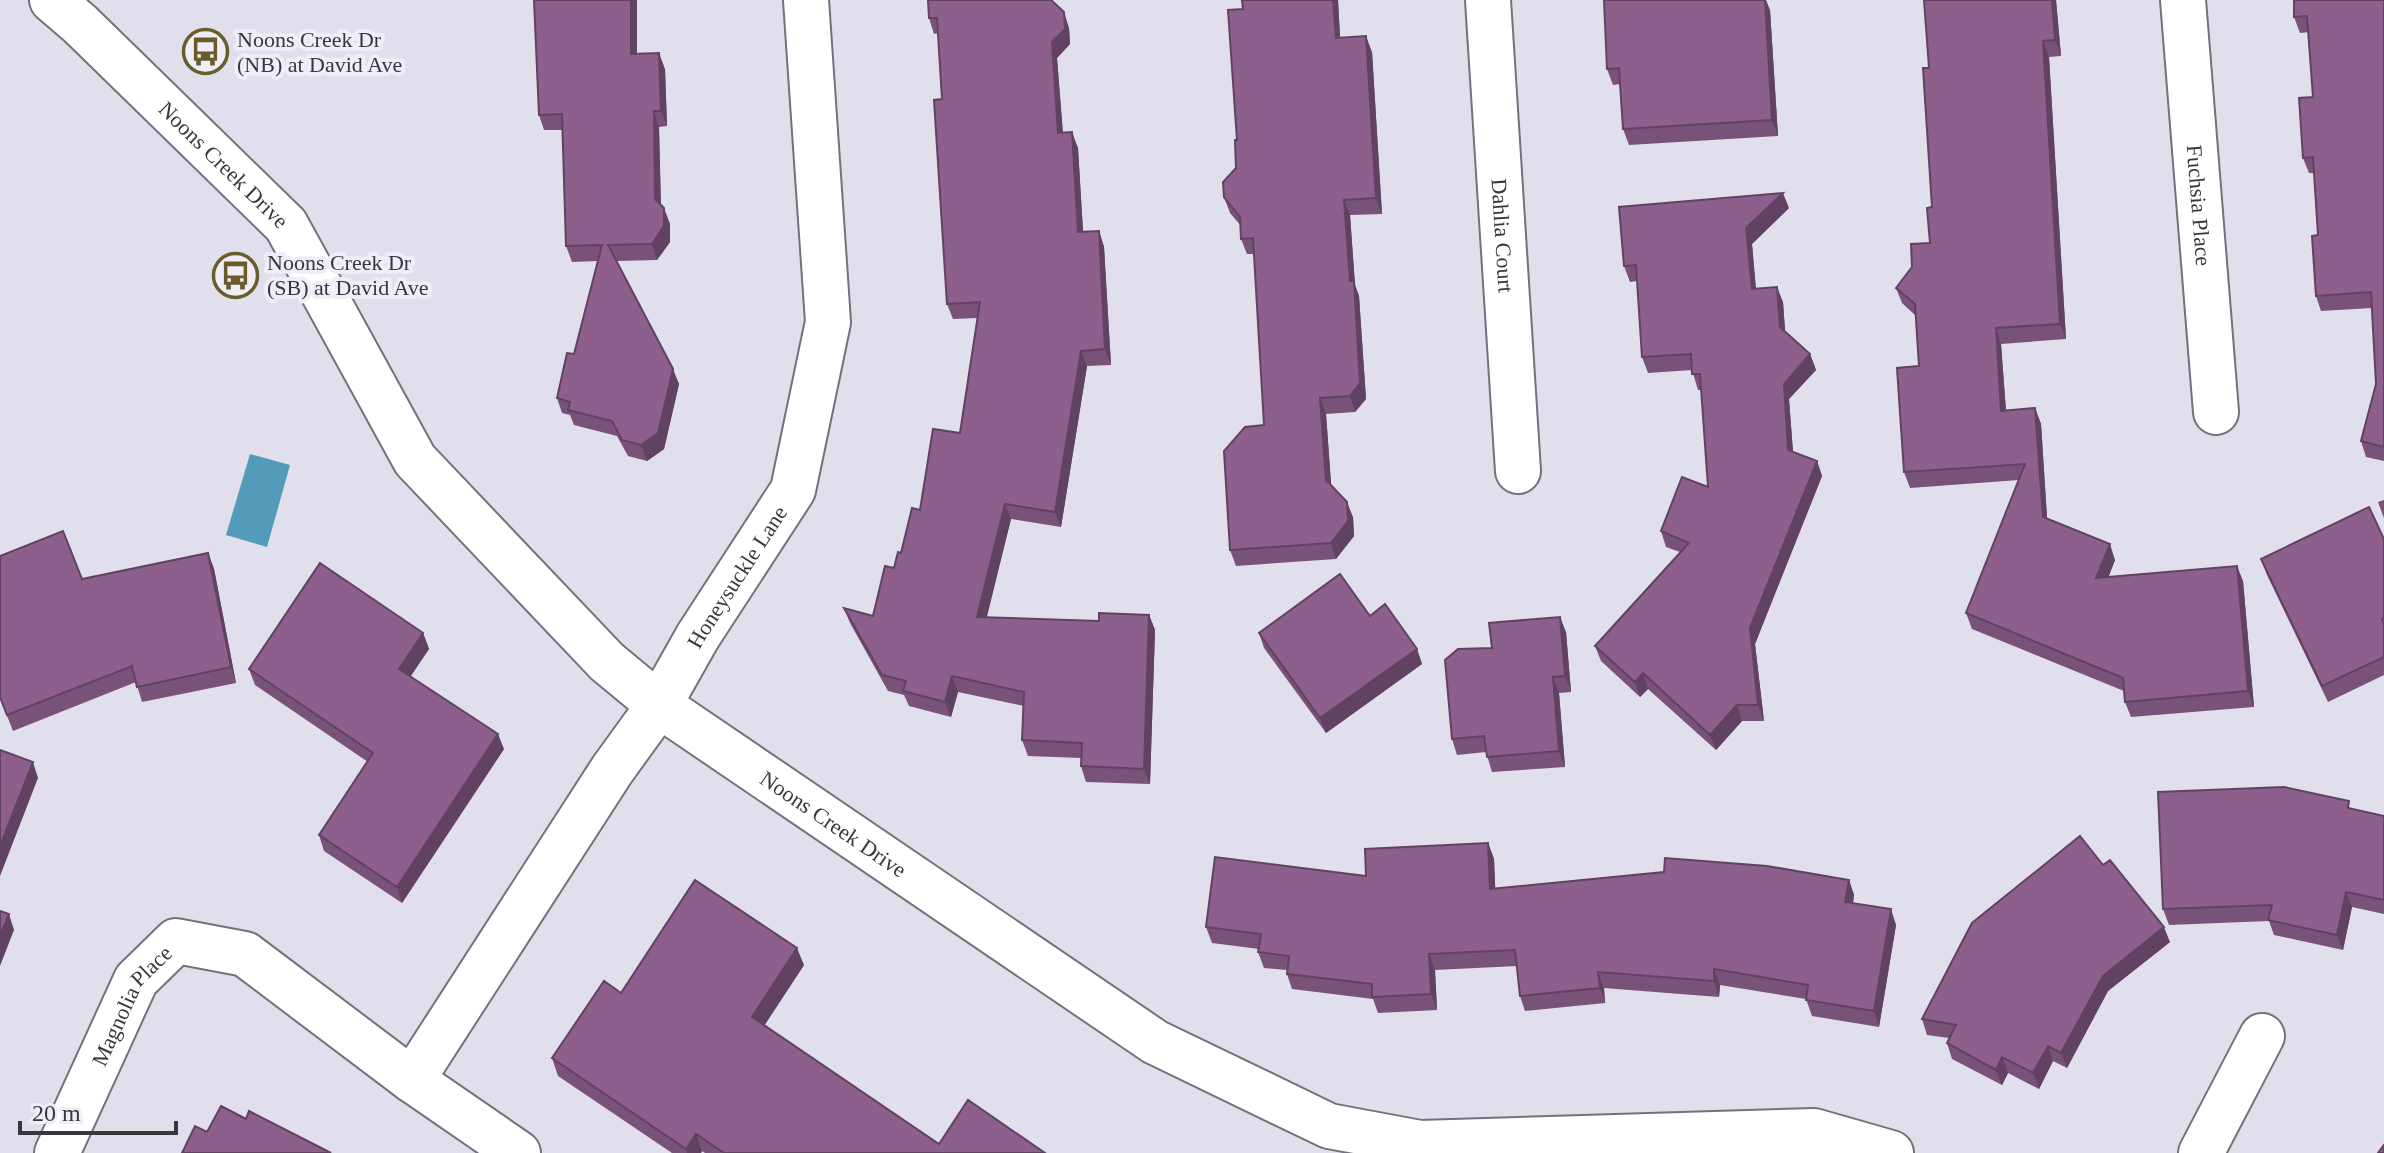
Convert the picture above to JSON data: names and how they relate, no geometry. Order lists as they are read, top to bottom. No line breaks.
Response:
{"streets":{"street":["Noons Creek Drive","Fuchsia Place","Dahlia Court","Honeysuckle Lane","Magnolia Place"]},"crossings":[["Noons Creek Drive","Honeysuckle Lane"],["Honeysuckle Lane","Magnolia Place"]],"places":{"bus stop":["Noons Creek Dr (NB) at David Ave","Noons Creek Dr (SB) at David Ave"]},"scale_bar":"20 m"}
